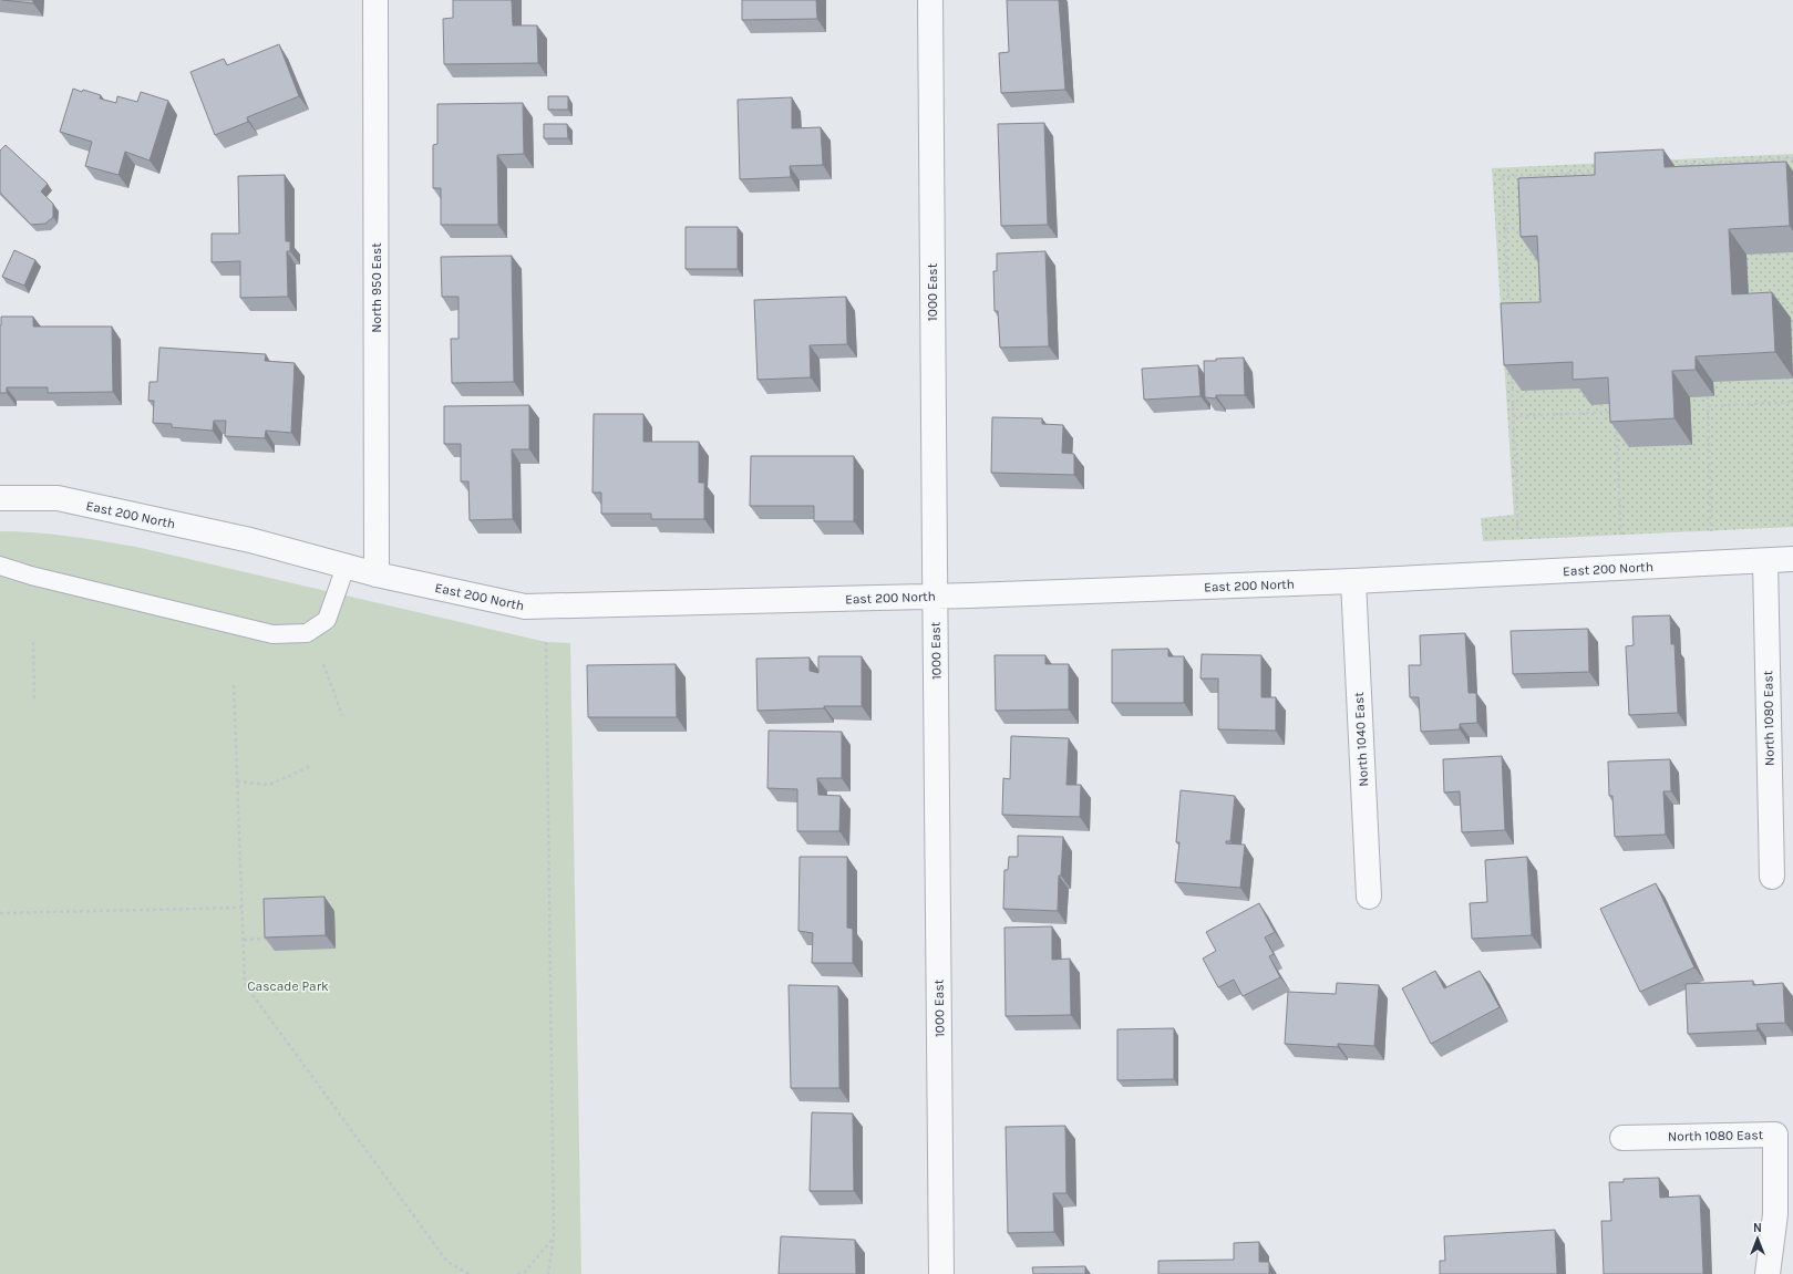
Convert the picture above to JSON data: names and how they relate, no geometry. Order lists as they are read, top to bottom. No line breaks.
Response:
{"streets":{"street":["North 950 East","1000 East","East 200 North","North 1080 East","North 1040 East"]},"crossings":[["North 950 East","East 200 North"],["1000 East","East 200 North"],["East 200 North","North 1080 East"],["East 200 North","North 1040 East"]],"parks":["Cascade Park"],"north":"top"}
